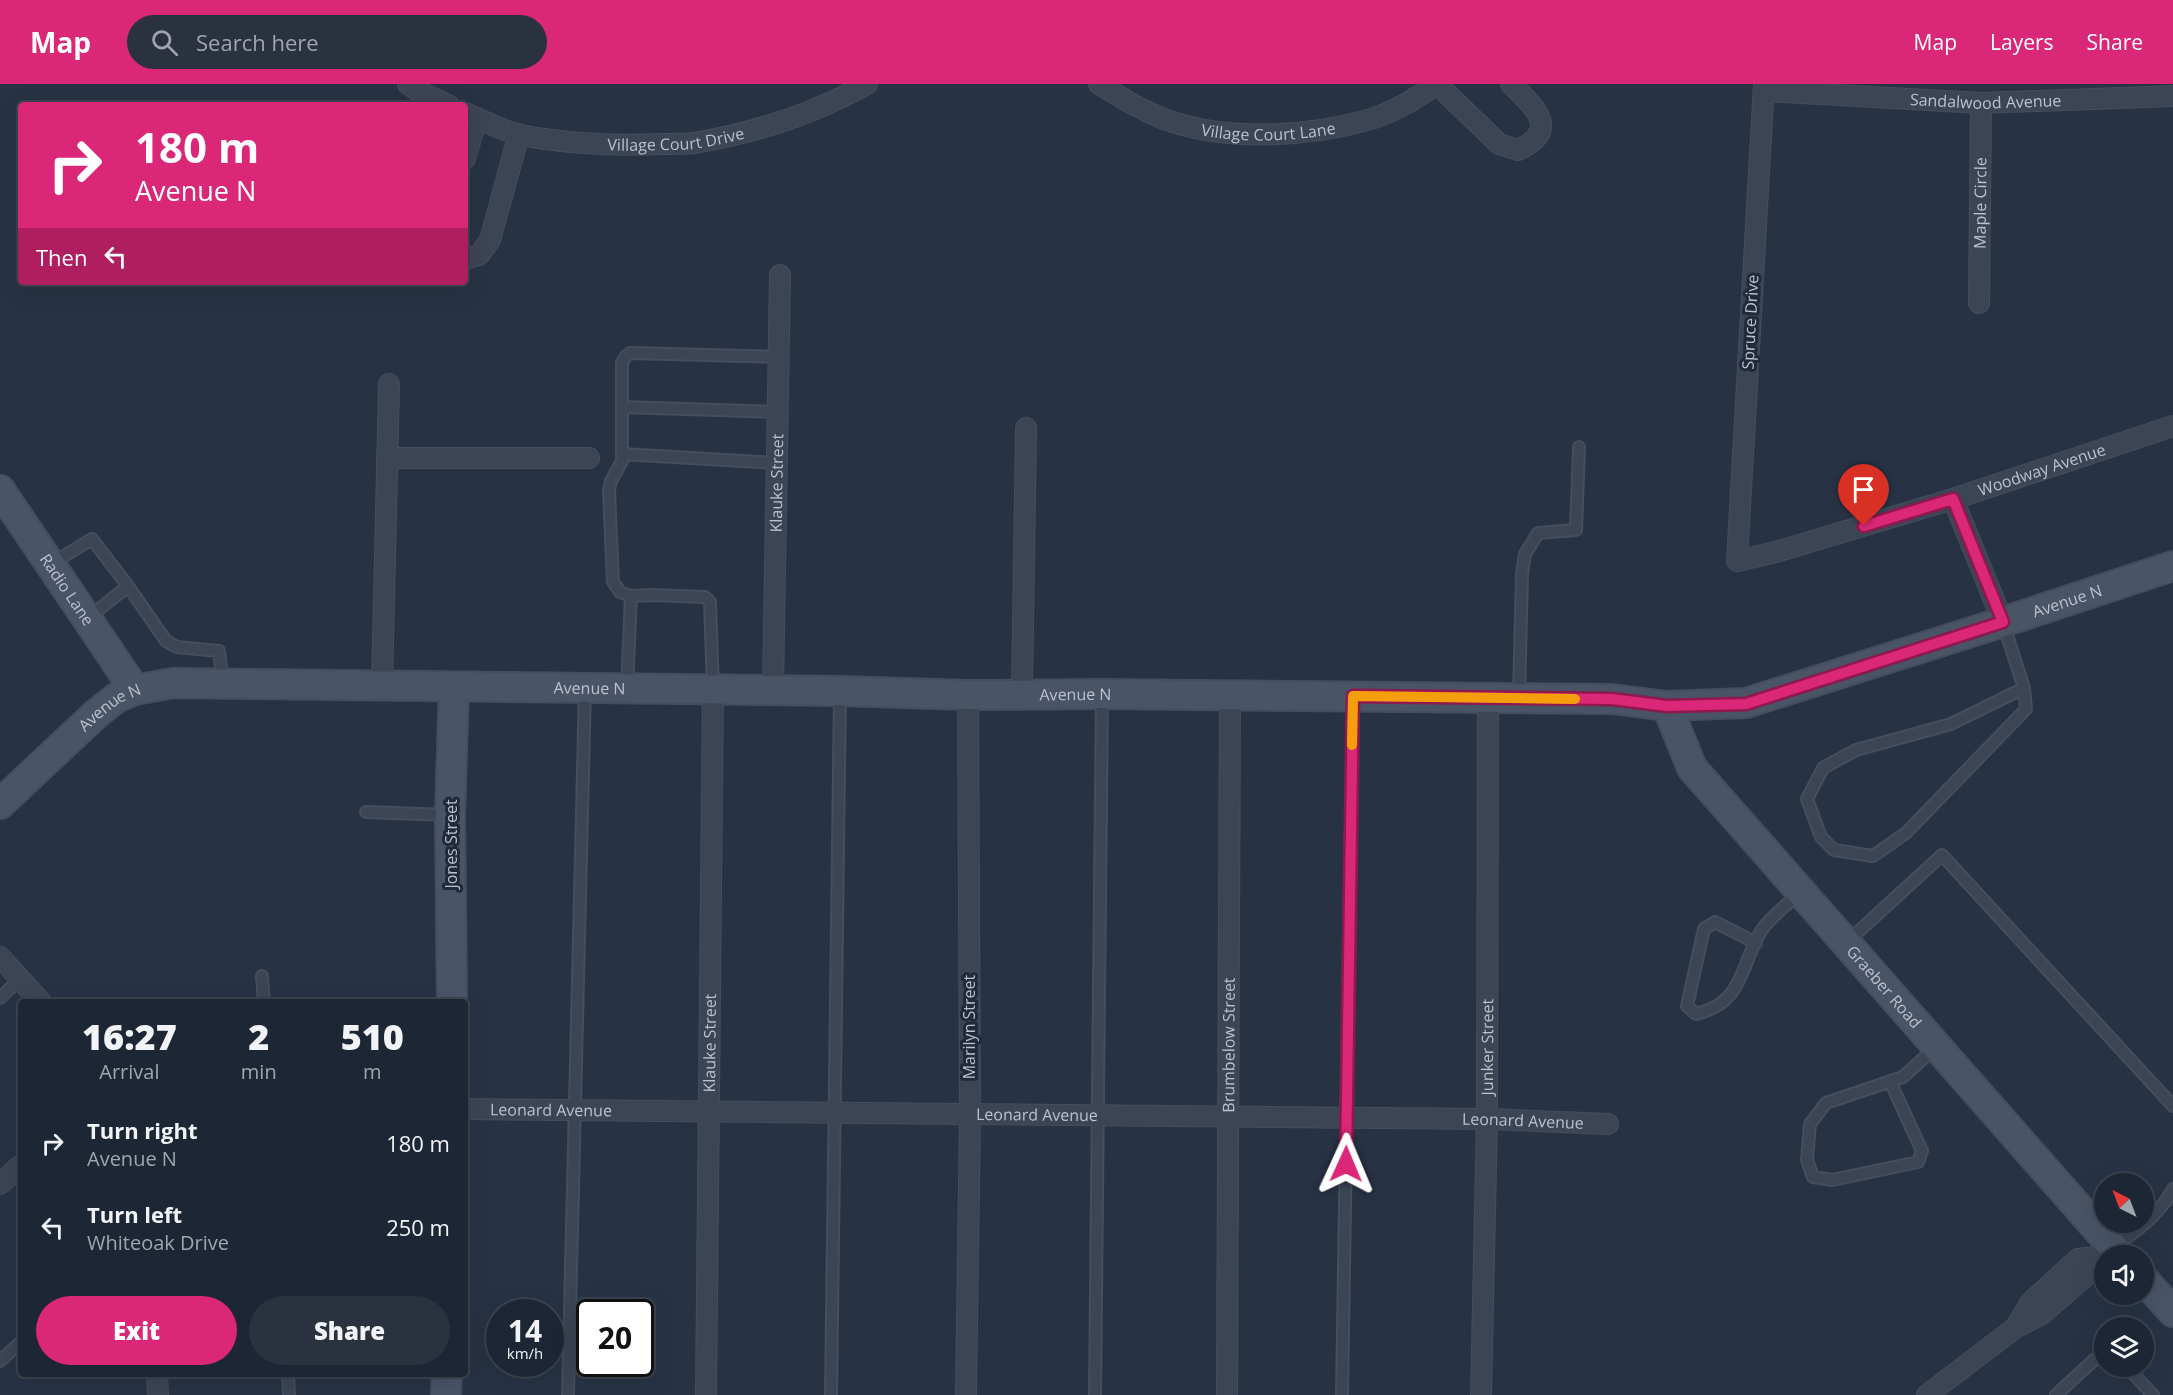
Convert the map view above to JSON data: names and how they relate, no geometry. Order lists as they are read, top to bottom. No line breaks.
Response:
{"streets":{"street":["Sandalwood Avenue","Village Court Lane","Village Court Drive","Maple Circle","Spruce Drive","Woodway Avenue","Klauke Street","Radio Lane","Avenue N","Jones Street","Graeber Road","Marilyn Street","Brumbelow Street","Junker Street","Leonard Avenue"]},"crossings":[["Sandalwood Avenue","Maple Circle"],["Sandalwood Avenue","Spruce Drive"],["Spruce Drive","Woodway Avenue"],["Klauke Street","Avenue N"],["Klauke Street","Leonard Avenue"],["Radio Lane","Avenue N"],["Avenue N","Jones Street"],["Avenue N","Graeber Road"],["Avenue N","Marilyn Street"],["Avenue N","Brumbelow Street"],["Avenue N","Junker Street"],["Marilyn Street","Leonard Avenue"],["Brumbelow Street","Leonard Avenue"],["Junker Street","Leonard Avenue"]],"north":"top left","page":{"header":"Map","search":"Search here","nav":["Map","Layers","Share"],"turn":["180 m","Avenue N"],"then":"Then","eta":["16:27","Arrival","2","min","510","m"],"list":[{"name":"Turn right","note":"Avenue N","value":"180 m"},{"name":"Turn left","note":"Whiteoak Drive","value":"250 m"}],"buttons":["Exit","Share"],"speed":"14 km/h","limit":"20"}}
